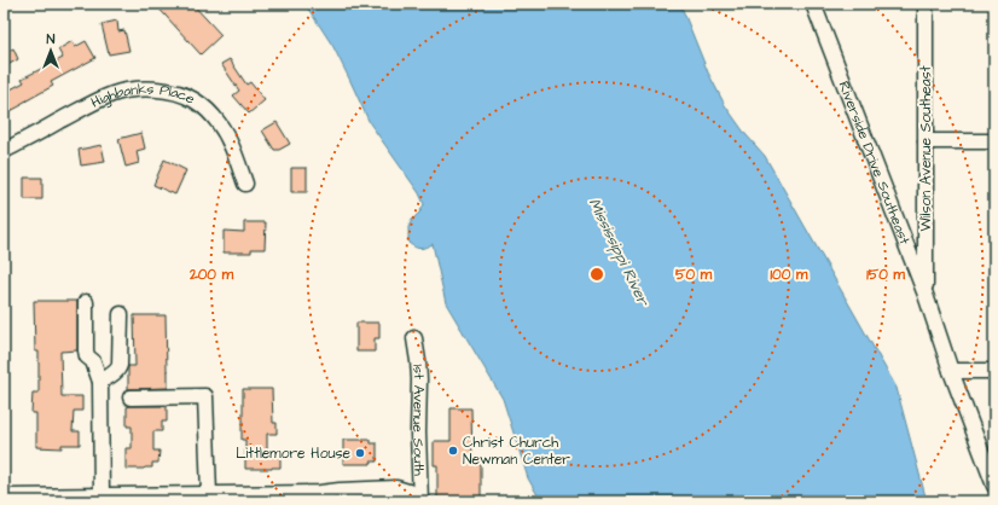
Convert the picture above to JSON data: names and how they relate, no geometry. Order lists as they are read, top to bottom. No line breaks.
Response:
{"streets":{"street":["Highbanks Place","Wilson Avenue Southeast","Riverside Drive Southeast","1st Avenue South"]},"crossings":[["Wilson Avenue Southeast","Riverside Drive Southeast"]],"water":["Mississippi River"],"places":["Christ Church Newman Center","Littlemore House"],"north":"top","rings":["50 m","100 m","150 m","200 m"]}
